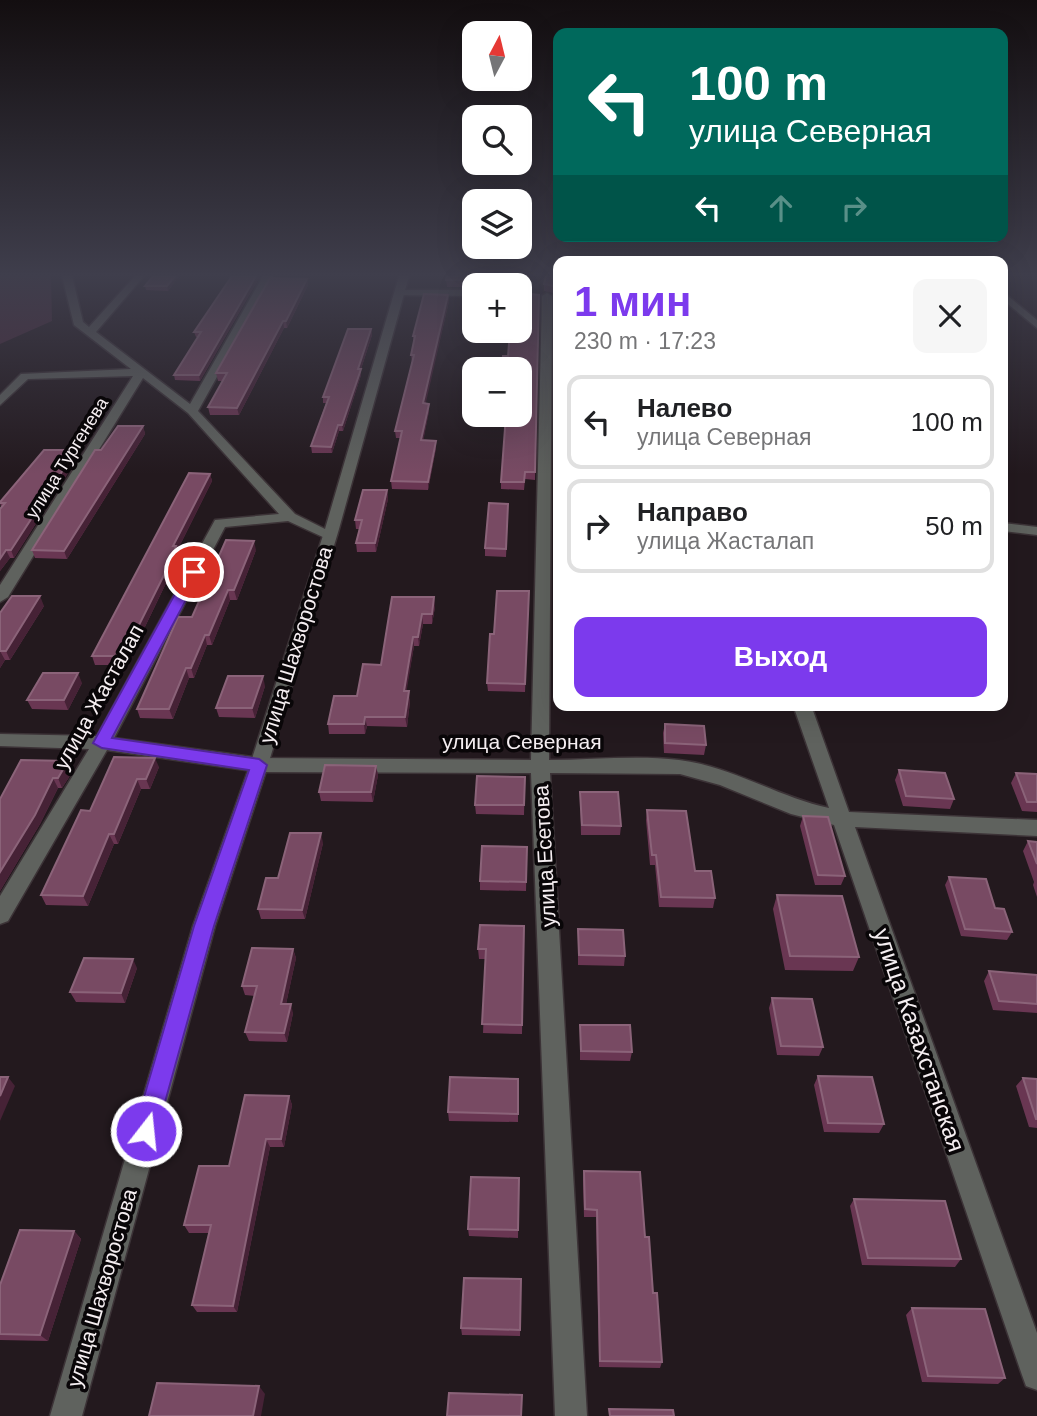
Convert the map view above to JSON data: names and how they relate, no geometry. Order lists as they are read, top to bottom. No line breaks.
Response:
{"streets":{"street":["улица Тургенева","улица Шахворостова","улица Жасталап","улица Северная","улица Есетова","улица Казахстанская"]},"crossings":[["улица Шахворостова","улица Северная"],["улица Жасталап","улица Северная"],["улица Северная","улица Есетова"],["улица Северная","улица Казахстанская"]],"north":"top","page":{"map_buttons":["+","−"],"turn":["100 m","улица Северная"],"heading":["1 мин","230 m · 17:23"],"list":[{"name":"Налево","note":"улица Северная","value":"100 m"},{"name":"Направо","note":"улица Жасталап","value":"50 m"}],"buttons":"Выход"}}
